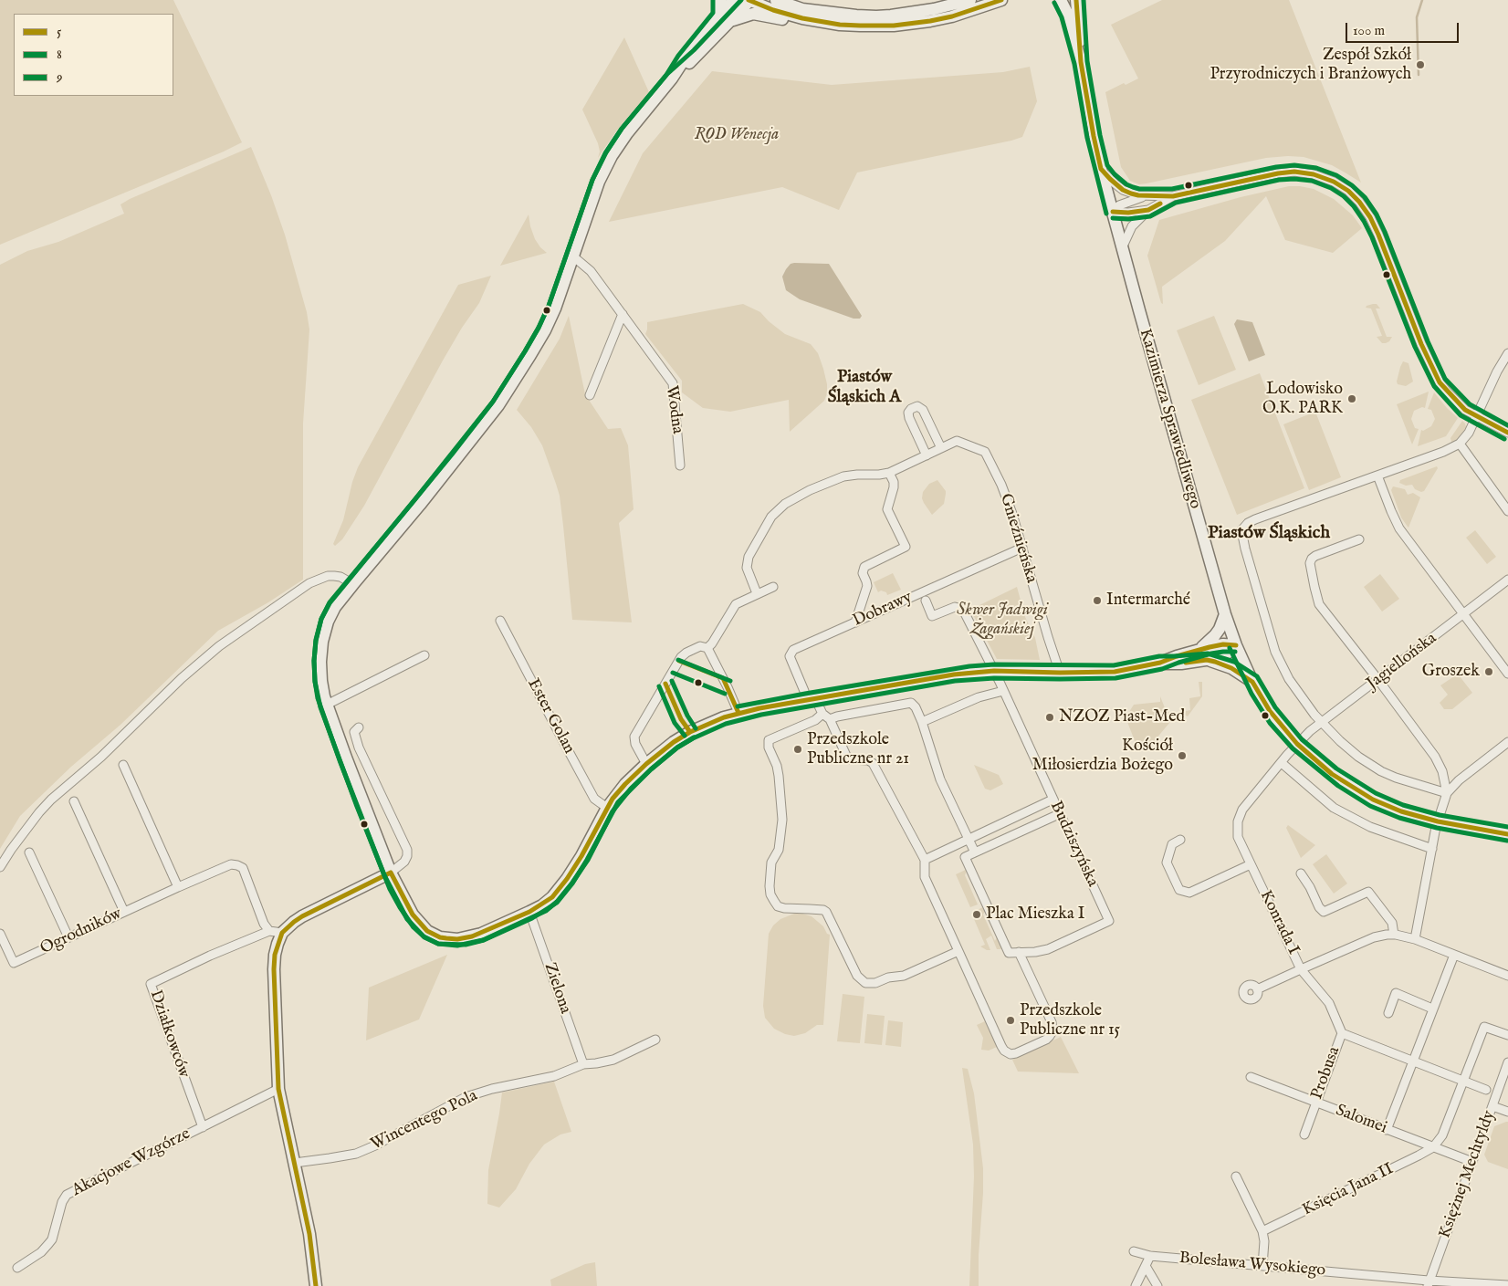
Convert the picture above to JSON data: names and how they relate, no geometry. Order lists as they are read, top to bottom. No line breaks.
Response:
{"streets":{"street":["Wodna","Kazimierza Sprawiedliwego","Gnieźnieńska","Dobrawy","Jagiellońska","Ester Golan","Budziszyńska","Konrada I","Ogrodników","Zielona","Działkowców","Probusa","Salomei","Wincentego Pola","Akacjowe Wzgórze","Księżnej Mechtyldy","Księcia Jana II","Bolesława Wysokiego"]},"crossings":[["Kazimierza Sprawiedliwego","Jagiellońska"],["Kazimierza Sprawiedliwego","Konrada I"],["Gnieźnieńska","Dobrawy"],["Jagiellońska","Konrada I"],["Konrada I","Probusa"],["Ogrodników","Działkowców"],["Zielona","Wincentego Pola"],["Działkowców","Akacjowe Wzgórze"],["Probusa","Salomei"],["Salomei","Księżnej Mechtyldy"],["Salomei","Księcia Jana II"],["Księżnej Mechtyldy","Bolesława Wysokiego"]],"districts":["Piastów Śląskich A","Piastów Śląskich"],"parks":["ROD Wenecja","Skwer Jadwigi Żagańskiej"],"places":["Zespół Szkół Przyrodniczych i Branżowych","Lodowisko O.K. PARK","Intermarché","Groszek","NZOZ Piast-Med","Przedszkole Publiczne nr 21","Kościół Miłosierdzia Bożego","Plac Mieszka I","Przedszkole Publiczne nr 15"],"lines":["transit line 5","transit line 8","transit line 9"],"legend":["5","8","9"],"scale_bar":"100 m"}
